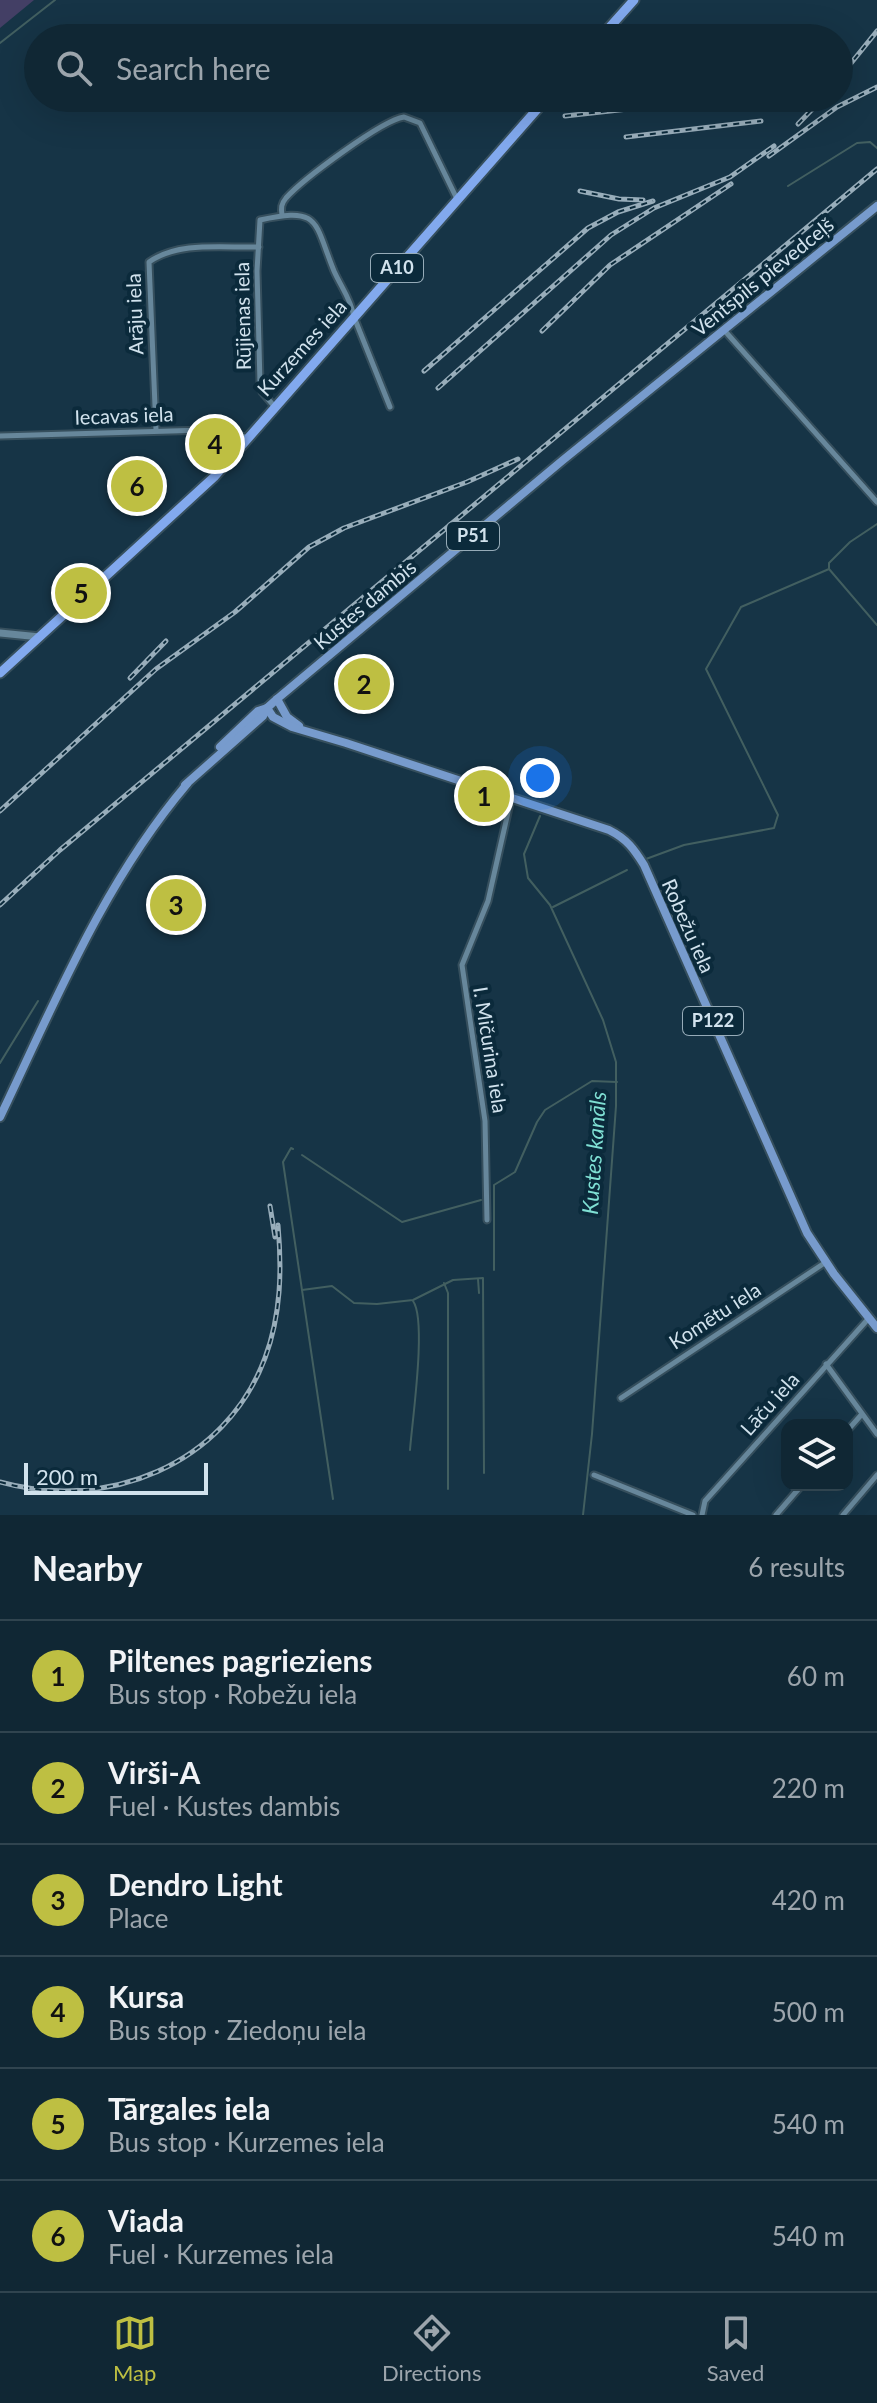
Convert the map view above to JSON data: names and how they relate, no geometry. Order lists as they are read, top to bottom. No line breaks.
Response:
{"streets":{"highway":["A10","Kurzemes iela"],"main road":["Ventspils pievedceļš","P51","Kustes dambis","Robežu iela","P122"],"street":["Arāju iela","Rūjienas iela","Iecavas iela","I. Mičurina iela","Komētu iela","Lāču iela"]},"crossings":[["Ventspils pievedceļš","Kustes dambis"],["Arāju iela","Rūjienas iela"],["Arāju iela","Iecavas iela"],["Rūjienas iela","Kurzemes iela"],["Kurzemes iela","Iecavas iela"],["Kustes dambis","Robežu iela"],["Robežu iela","I. Mičurina iela"],["Robežu iela","Komētu iela"],["Robežu iela","Lāču iela"]],"water":["Kustes kanāls"],"scale_bar":"200 m","page":{"search":"Search here","pins":["4","6","5","2","1","3"],"scale":"200 m","heading":["Nearby","6 results"],"list":[{"mark":"1","name":"Piltenes pagrieziens","note":"Bus stop · Robežu iela","value":"60 m"},{"mark":"2","name":"Virši-A","note":"Fuel · Kustes dambis","value":"220 m"},{"mark":"3","name":"Dendro Light","note":"Place","value":"420 m"},{"mark":"4","name":"Kursa","note":"Bus stop · Ziedoņu iela","value":"500 m"},{"mark":"5","name":"Tārgales iela","note":"Bus stop · Kurzemes iela","value":"540 m"},{"mark":"6","name":"Viada","note":"Fuel · Kurzemes iela","value":"540 m"}],"nav":["Map","Directions","Saved"]}}
